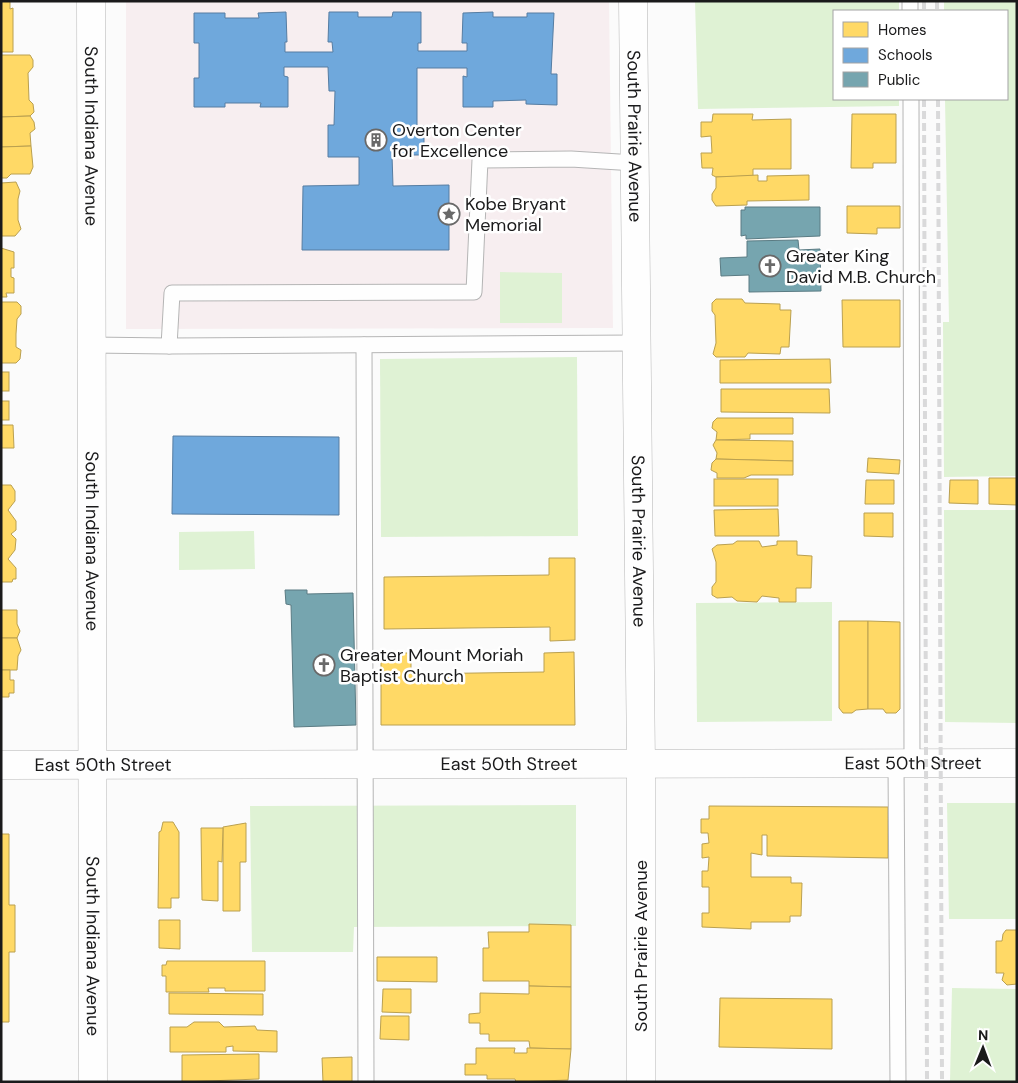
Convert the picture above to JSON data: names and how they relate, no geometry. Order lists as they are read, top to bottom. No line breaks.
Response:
{"streets":{"street":["South Indiana Avenue","South Prairie Avenue","East 50th Street"]},"crossings":[["South Indiana Avenue","East 50th Street"],["South Prairie Avenue","East 50th Street"]],"places":{"building":["Overton Center for Excellence"],"place":["Kobe Bryant Memorial"],"church":["Greater King David M.B. Church","Greater Mount Moriah Baptist Church"]},"legend":["Homes","Schools","Public"],"north":"top"}
